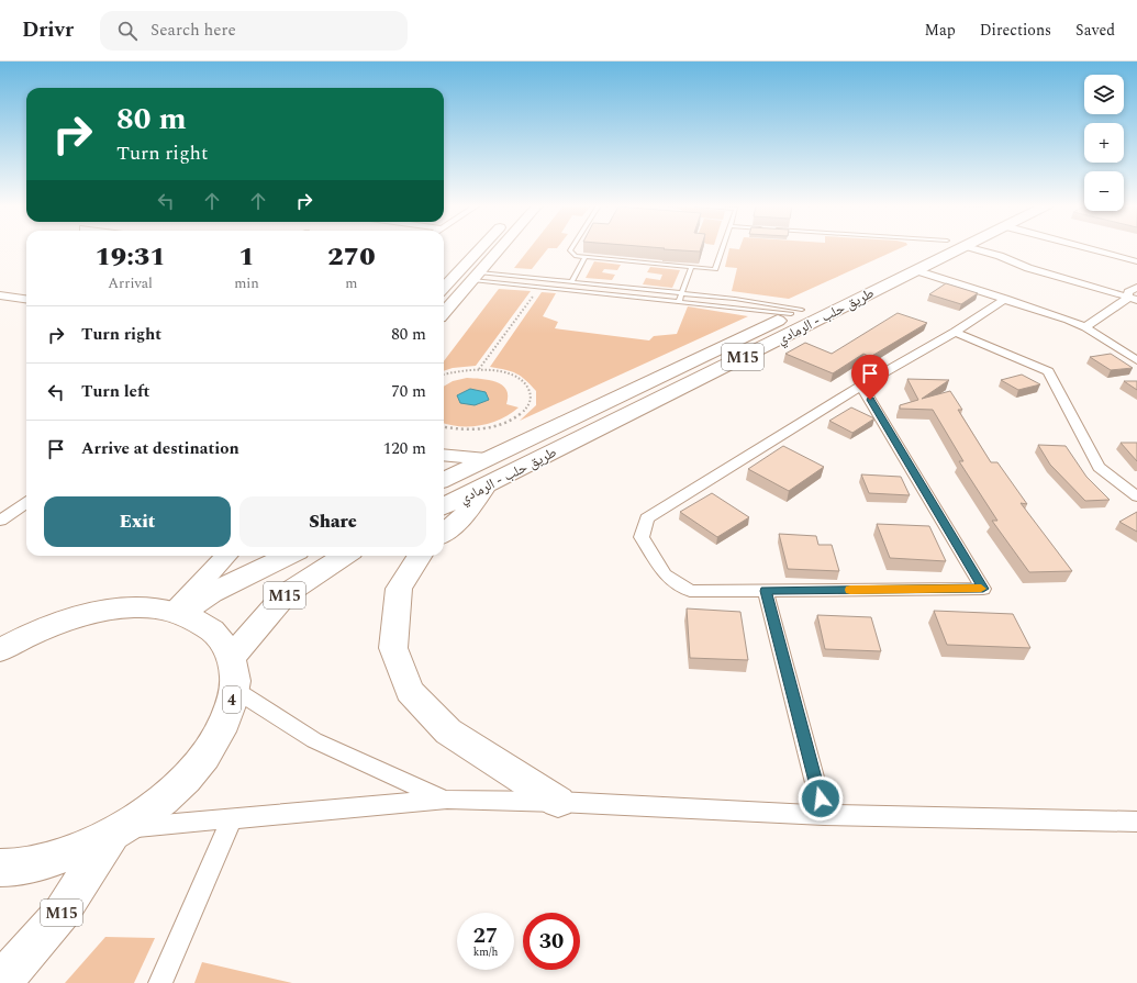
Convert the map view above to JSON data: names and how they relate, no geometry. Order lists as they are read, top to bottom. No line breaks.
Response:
{"streets":{"highway":["طريق حلب - الرمادي","M15","4"]},"crossings":[["M15","4"]],"page":{"header":"Drivr","search":"Search here","nav":["Map","Directions","Saved"],"map_buttons":["+","−"],"turn":["80 m","Turn right"],"eta":["19:31","Arrival","1","min","270","m"],"list":[{"name":"Turn right","value":"80 m"},{"name":"Turn left","value":"70 m"},{"name":"Arrive at destination","value":"120 m"}],"buttons":["Exit","Share"],"speed":"27 km/h","limit":"30"}}
